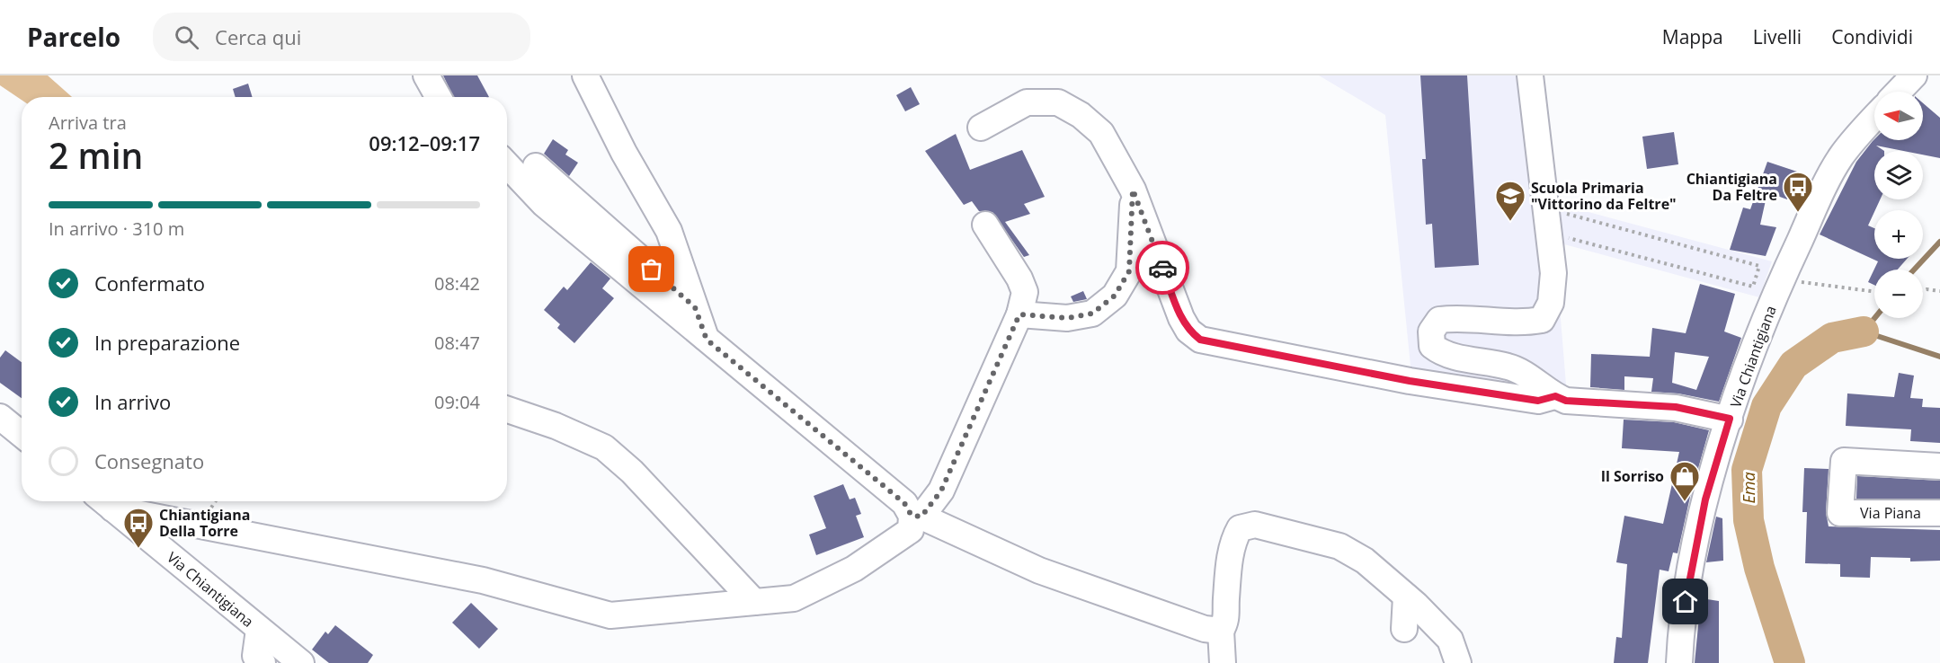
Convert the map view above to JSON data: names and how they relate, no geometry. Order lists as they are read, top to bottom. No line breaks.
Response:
{"streets":{"street":["Via Chiantigiana","Via Piana"]},"water":["Ema"],"places":{"bus stop":["Chiantigiana Da Feltre","Chiantigiana Della Torre"],"school or university":["Scuola Primaria \"Vittorino da Feltre\""],"shop":["Il Sorriso"]},"north":"left","page":{"header":"Parcelo","search":"Cerca qui","nav":["Mappa","Livelli","Condividi"],"map_buttons":["+","−"],"heading":["2 min","Arriva tra","09:12–09:17"],"bar":"In arrivo · 310 m","list":[["Confermato","08:42"],["In preparazione","08:47"],["In arrivo","09:04"],"Consegnato"]}}
